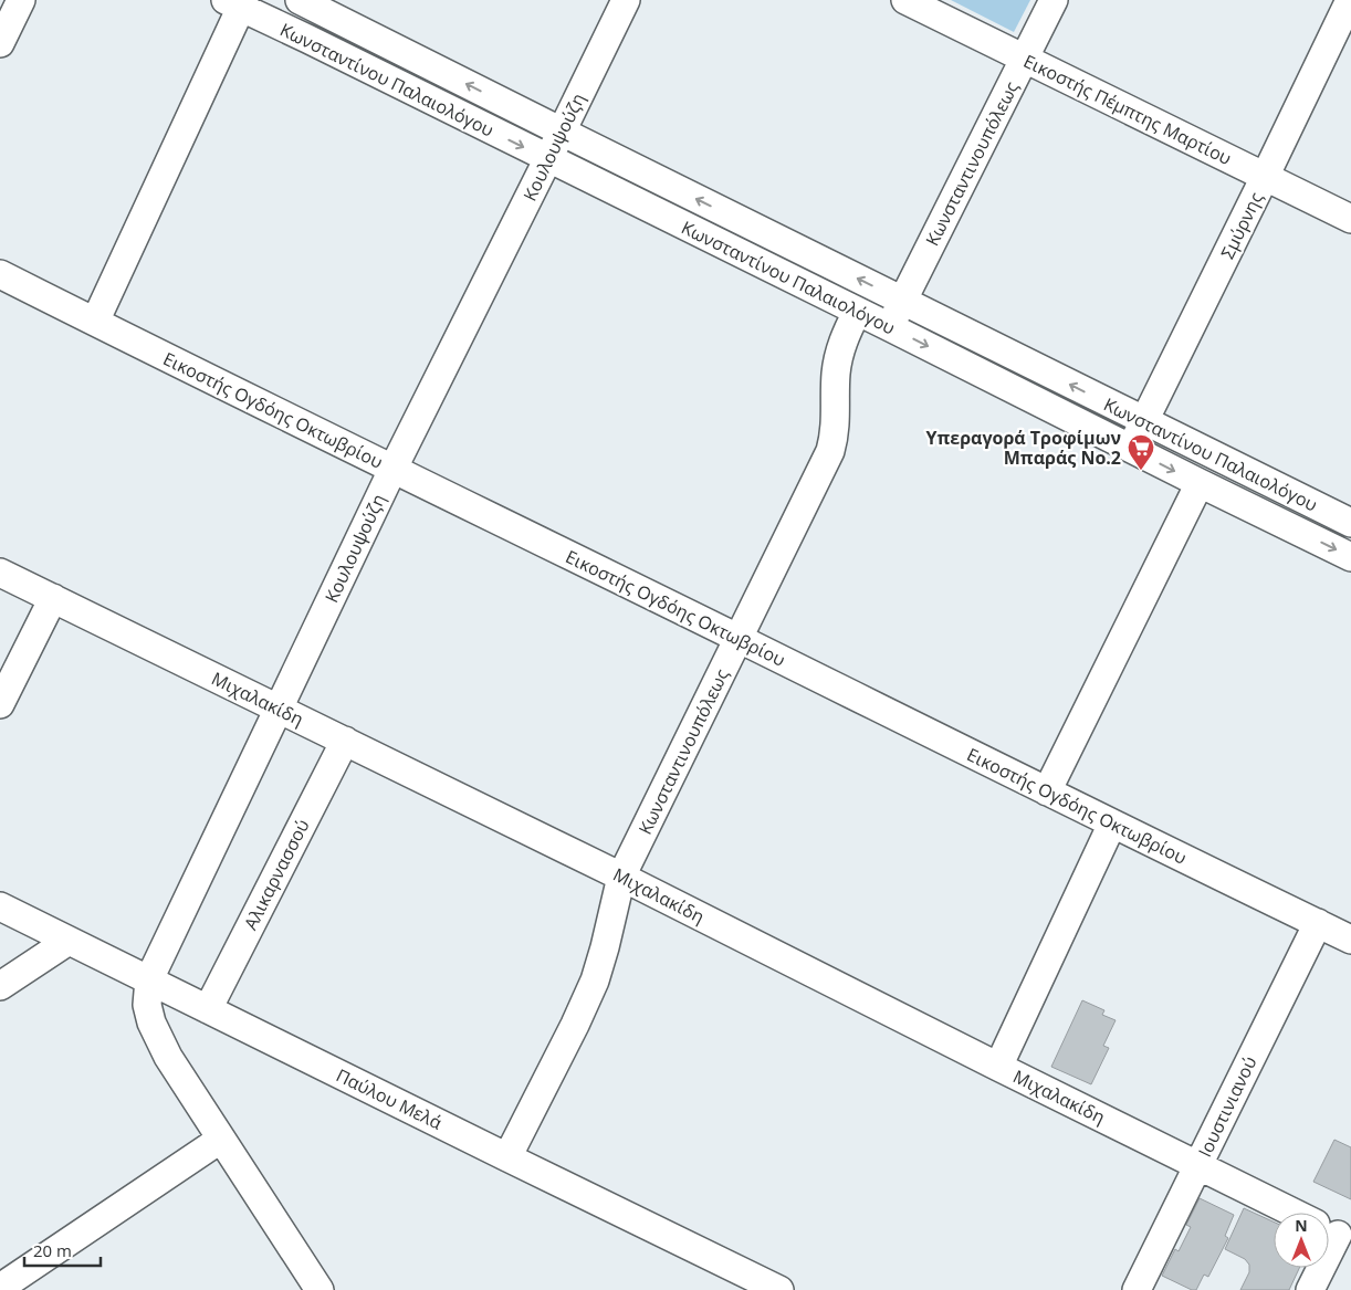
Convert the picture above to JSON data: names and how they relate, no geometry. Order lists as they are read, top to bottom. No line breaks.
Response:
{"streets":{"street":["Κωνσταντίνου Παλαιολόγου","Εικοστής Πέμπτης Μαρτίου","Κουλουψούζη","Κωνσταντινουπόλεως","Σμύρνης","Εικοστής Ογδόης Οκτωβρίου","Μιχαλακίδη","Αλικαρνασσού","Παύλου Μελά","Ιουστινιανού"]},"crossings":[["Κωνσταντίνου Παλαιολόγου","Κουλουψούζη"],["Κωνσταντίνου Παλαιολόγου","Κωνσταντινουπόλεως"],["Κωνσταντίνου Παλαιολόγου","Σμύρνης"],["Εικοστής Πέμπτης Μαρτίου","Κωνσταντινουπόλεως"],["Εικοστής Πέμπτης Μαρτίου","Σμύρνης"],["Κουλουψούζη","Εικοστής Ογδόης Οκτωβρίου"],["Κουλουψούζη","Μιχαλακίδη"],["Κουλουψούζη","Παύλου Μελά"],["Κωνσταντινουπόλεως","Εικοστής Ογδόης Οκτωβρίου"],["Κωνσταντινουπόλεως","Μιχαλακίδη"],["Κωνσταντινουπόλεως","Παύλου Μελά"],["Εικοστής Ογδόης Οκτωβρίου","Ιουστινιανού"],["Μιχαλακίδη","Αλικαρνασσού"],["Μιχαλακίδη","Ιουστινιανού"],["Αλικαρνασσού","Παύλου Μελά"]],"places":{"supermarket":["Υπεραγορά Τροφίμων Μπαράς Νο.2"]},"scale_bar":"20 m","north":"top"}
